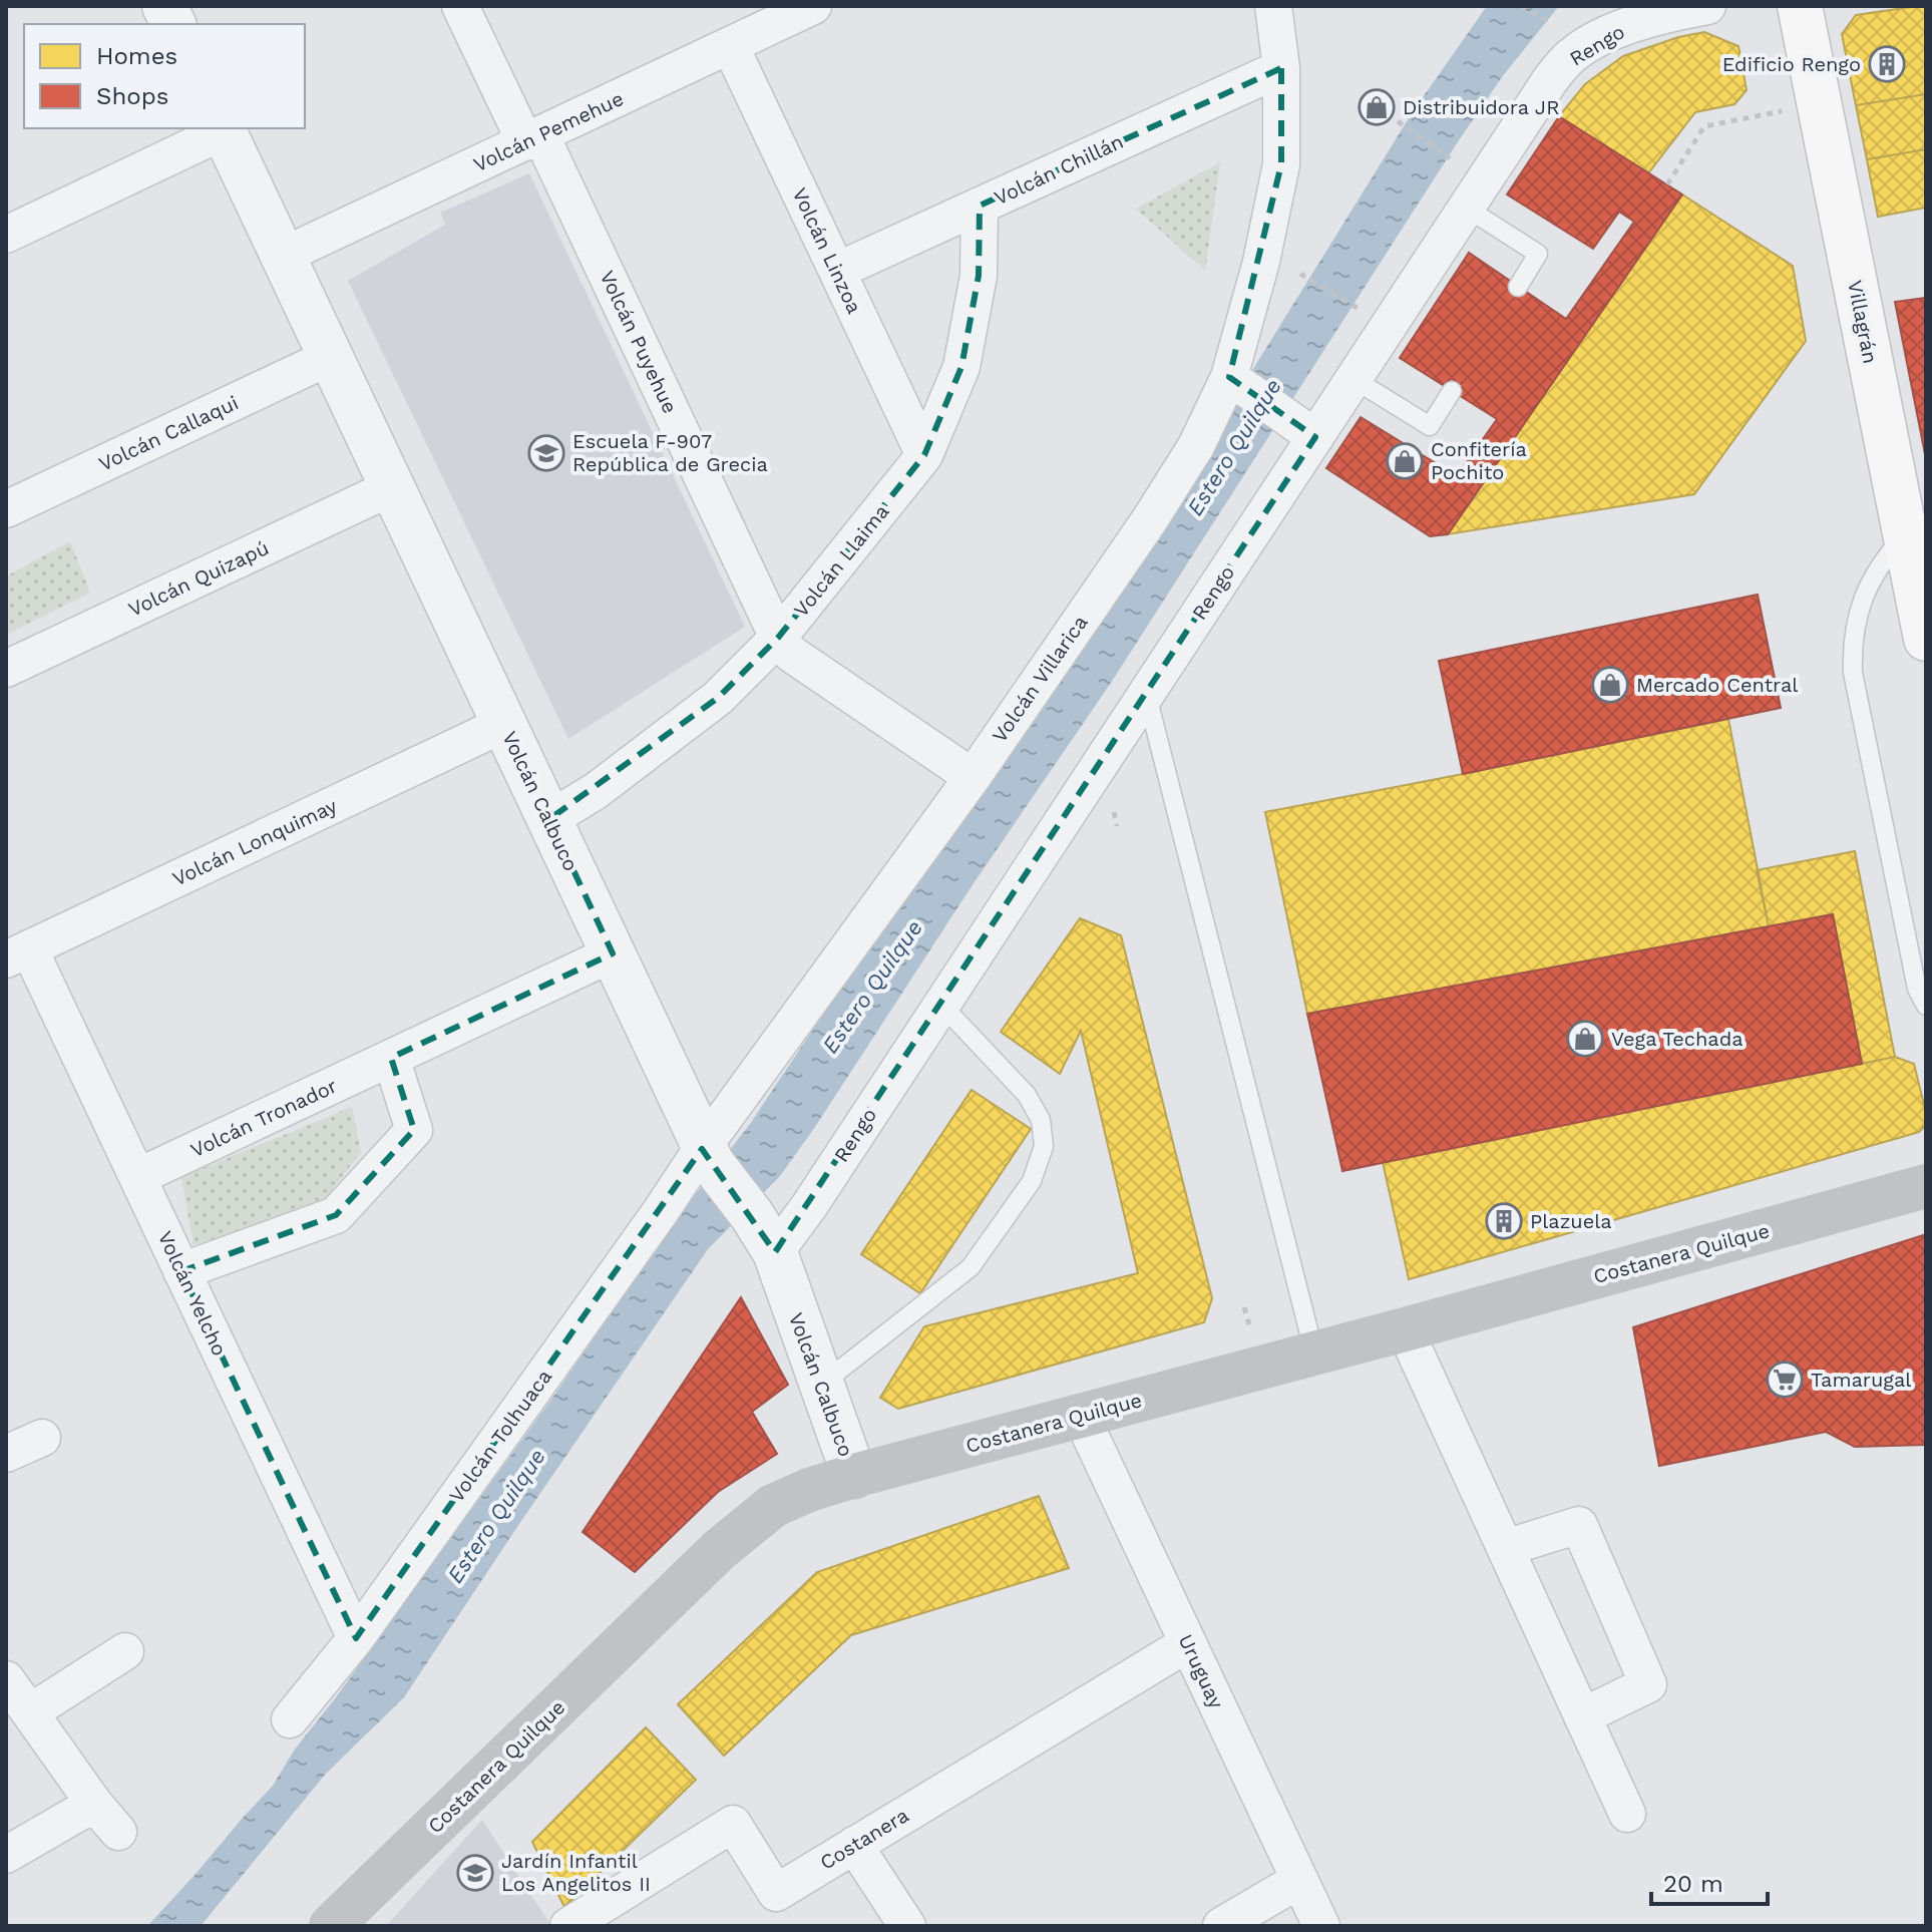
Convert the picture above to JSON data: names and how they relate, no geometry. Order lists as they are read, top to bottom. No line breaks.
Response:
{"streets":{"main road":["Villagrán","Costanera Quilque"],"street":["Rengo","Volcán Pemehue","Volcán Chillán","Volcán Linzoa","Volcán Puyehue","Volcán Callaqui","Volcán Llaima","Volcán Quizapú","Volcán Villarica","Volcán Calbuco","Volcán Lonquimay","Volcán Tronador","Volcán Yelcho","Volcán Tolhuaca","Uruguay","Costanera"]},"crossings":[["Rengo","Volcán Calbuco"],["Volcán Pemehue","Volcán Linzoa"],["Volcán Pemehue","Volcán Puyehue"],["Volcán Pemehue","Volcán Calbuco"],["Volcán Chillán","Volcán Linzoa"],["Volcán Chillán","Volcán Llaima"],["Volcán Chillán","Volcán Villarica"],["Volcán Linzoa","Volcán Llaima"],["Volcán Puyehue","Volcán Llaima"],["Volcán Puyehue","Volcán Villarica"],["Volcán Callaqui","Volcán Calbuco"],["Volcán Llaima","Volcán Calbuco"],["Volcán Quizapú","Volcán Calbuco"],["Volcán Villarica","Volcán Calbuco"],["Volcán Villarica","Volcán Tolhuaca"],["Volcán Calbuco","Volcán Lonquimay"],["Volcán Calbuco","Volcán Tronador"],["Volcán Calbuco","Costanera Quilque"],["Volcán Calbuco","Volcán Tolhuaca"],["Volcán Lonquimay","Volcán Yelcho"],["Volcán Tronador","Volcán Yelcho"],["Costanera Quilque","Uruguay"],["Volcán Yelcho","Volcán Tolhuaca"],["Uruguay","Costanera"]],"water":["Estero Quilque"],"places":{"building":["Edificio Rengo","Plazuela"],"shop":["Distribuidora JR","Confitería Pochito","Mercado Central","Vega Techada"],"school or university":["Escuela F-907 República de Grecia","Jardín Infantil Los Angelitos II"],"supermarket":["Tamarugal"]},"legend":["Homes","Shops"],"scale_bar":"20 m"}
